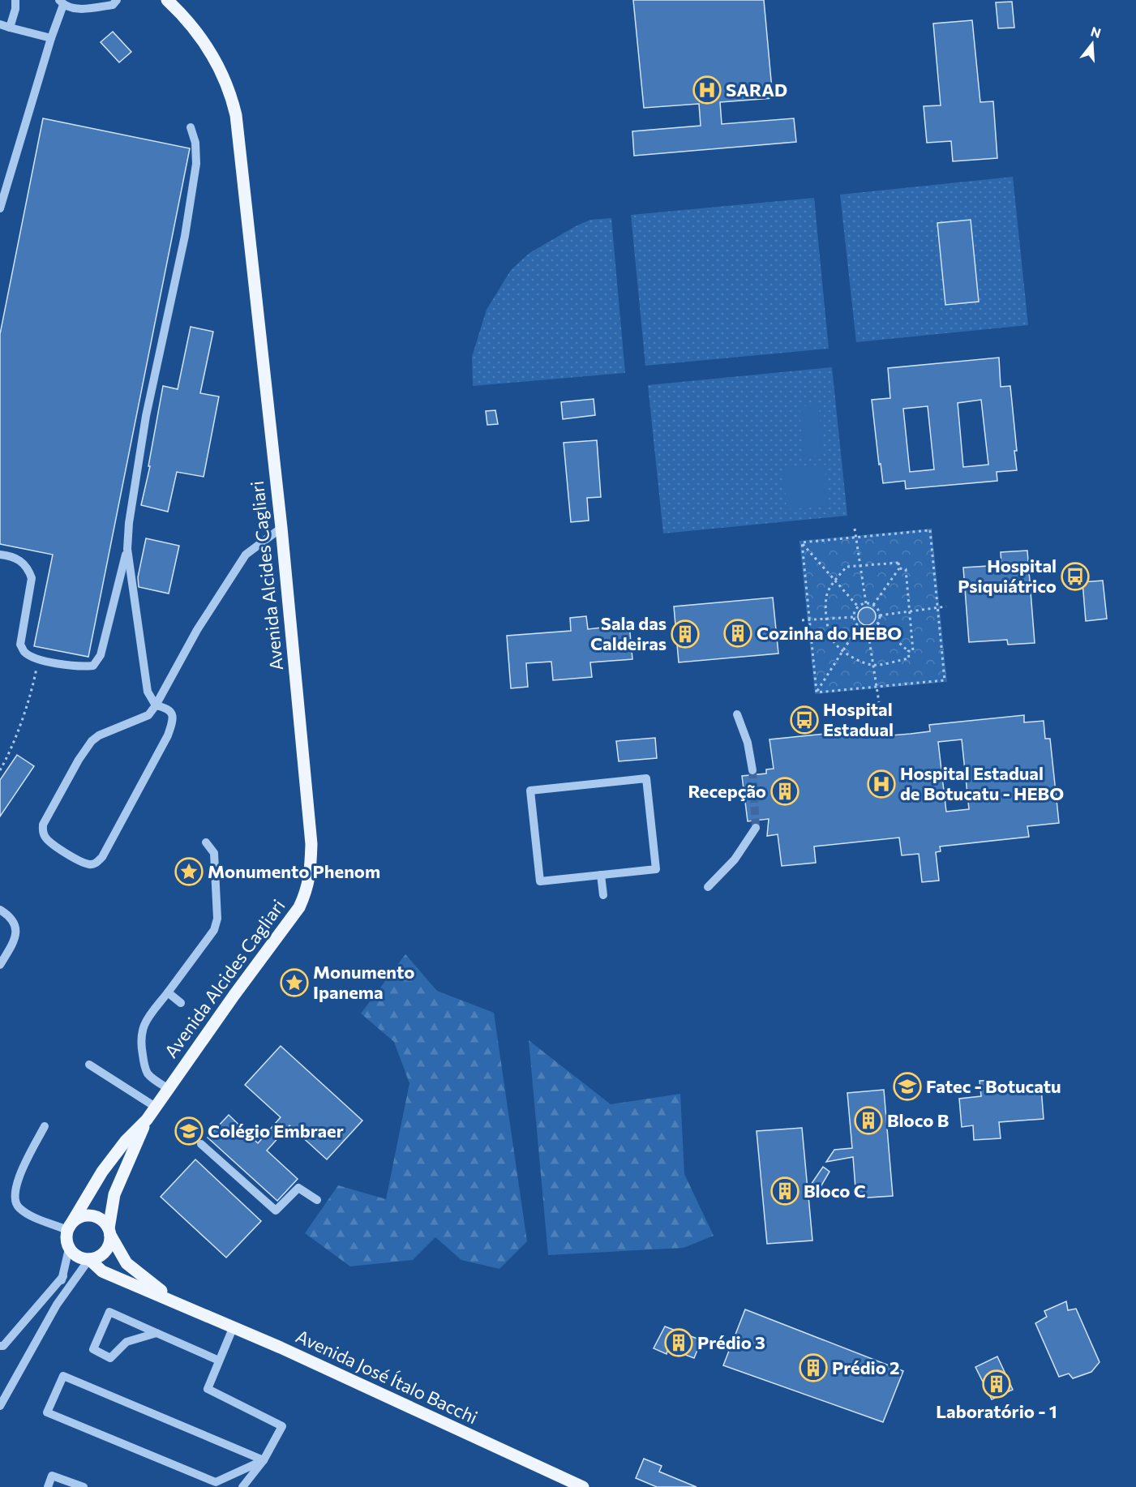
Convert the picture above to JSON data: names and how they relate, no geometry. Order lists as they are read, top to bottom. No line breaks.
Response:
{"streets":{"main road":["Avenida Alcides Cagliari","Avenida José Ítalo Bacchi"]},"crossings":[["Avenida Alcides Cagliari","Avenida José Ítalo Bacchi"]],"places":{"hospital":["SARAD","Hospital Estadual de Botucatu - HEBO"],"bus stop":["Hospital Psiquiátrico","Hospital Estadual"],"building":["Cozinha do HEBO","Sala das Caldeiras","Recepção","Bloco B","Bloco C","Prédio 3","Prédio 2","Laboratório - 1"],"place":["Monumento Phenom","Monumento Ipanema"],"school or university":["Fatec - Botucatu","Colégio Embraer"]},"north":"top"}
